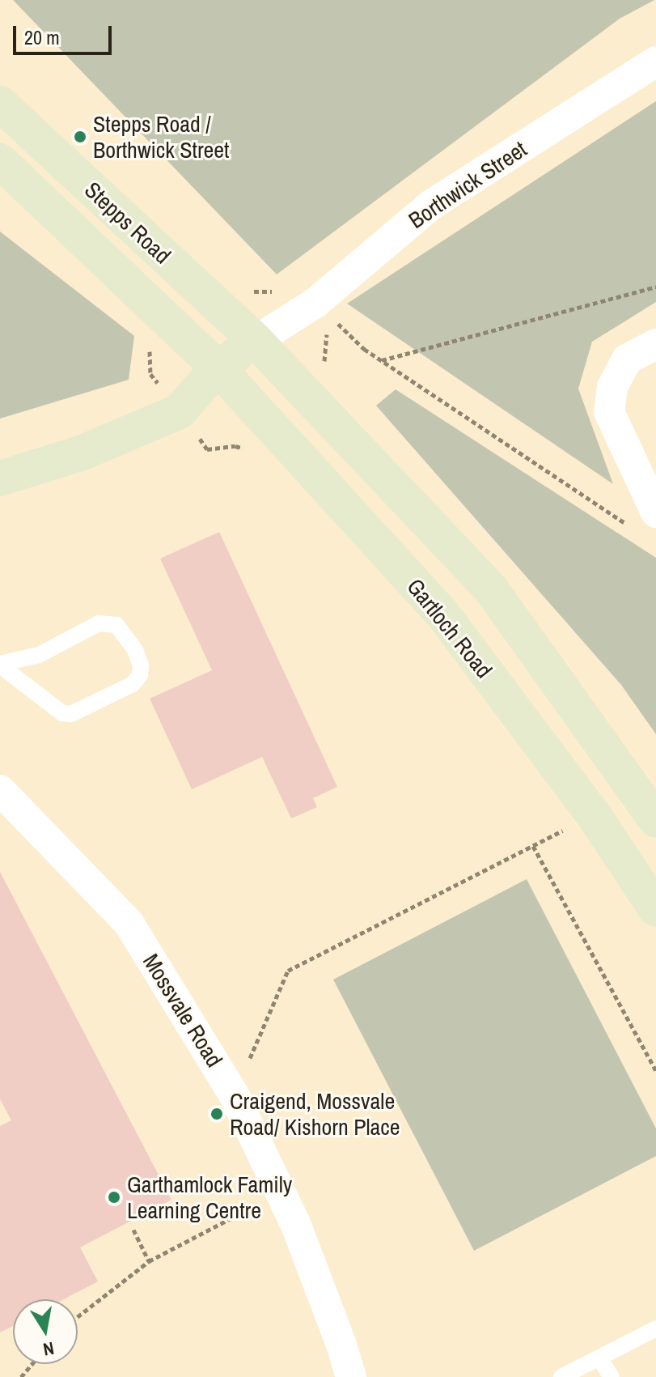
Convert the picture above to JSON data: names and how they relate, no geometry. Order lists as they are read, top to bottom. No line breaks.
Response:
{"streets":{"main road":["Stepps Road","Gartloch Road"],"street":["Borthwick Street","Mossvale Road"]},"crossings":[["Borthwick Street","Stepps Road"],["Stepps Road","Gartloch Road"]],"places":["Stepps Road / Borthwick Street","Craigend, Mossvale Road/ Kishorn Place","Garthamlock Family Learning Centre"],"scale_bar":"20 m","north":"bottom"}
